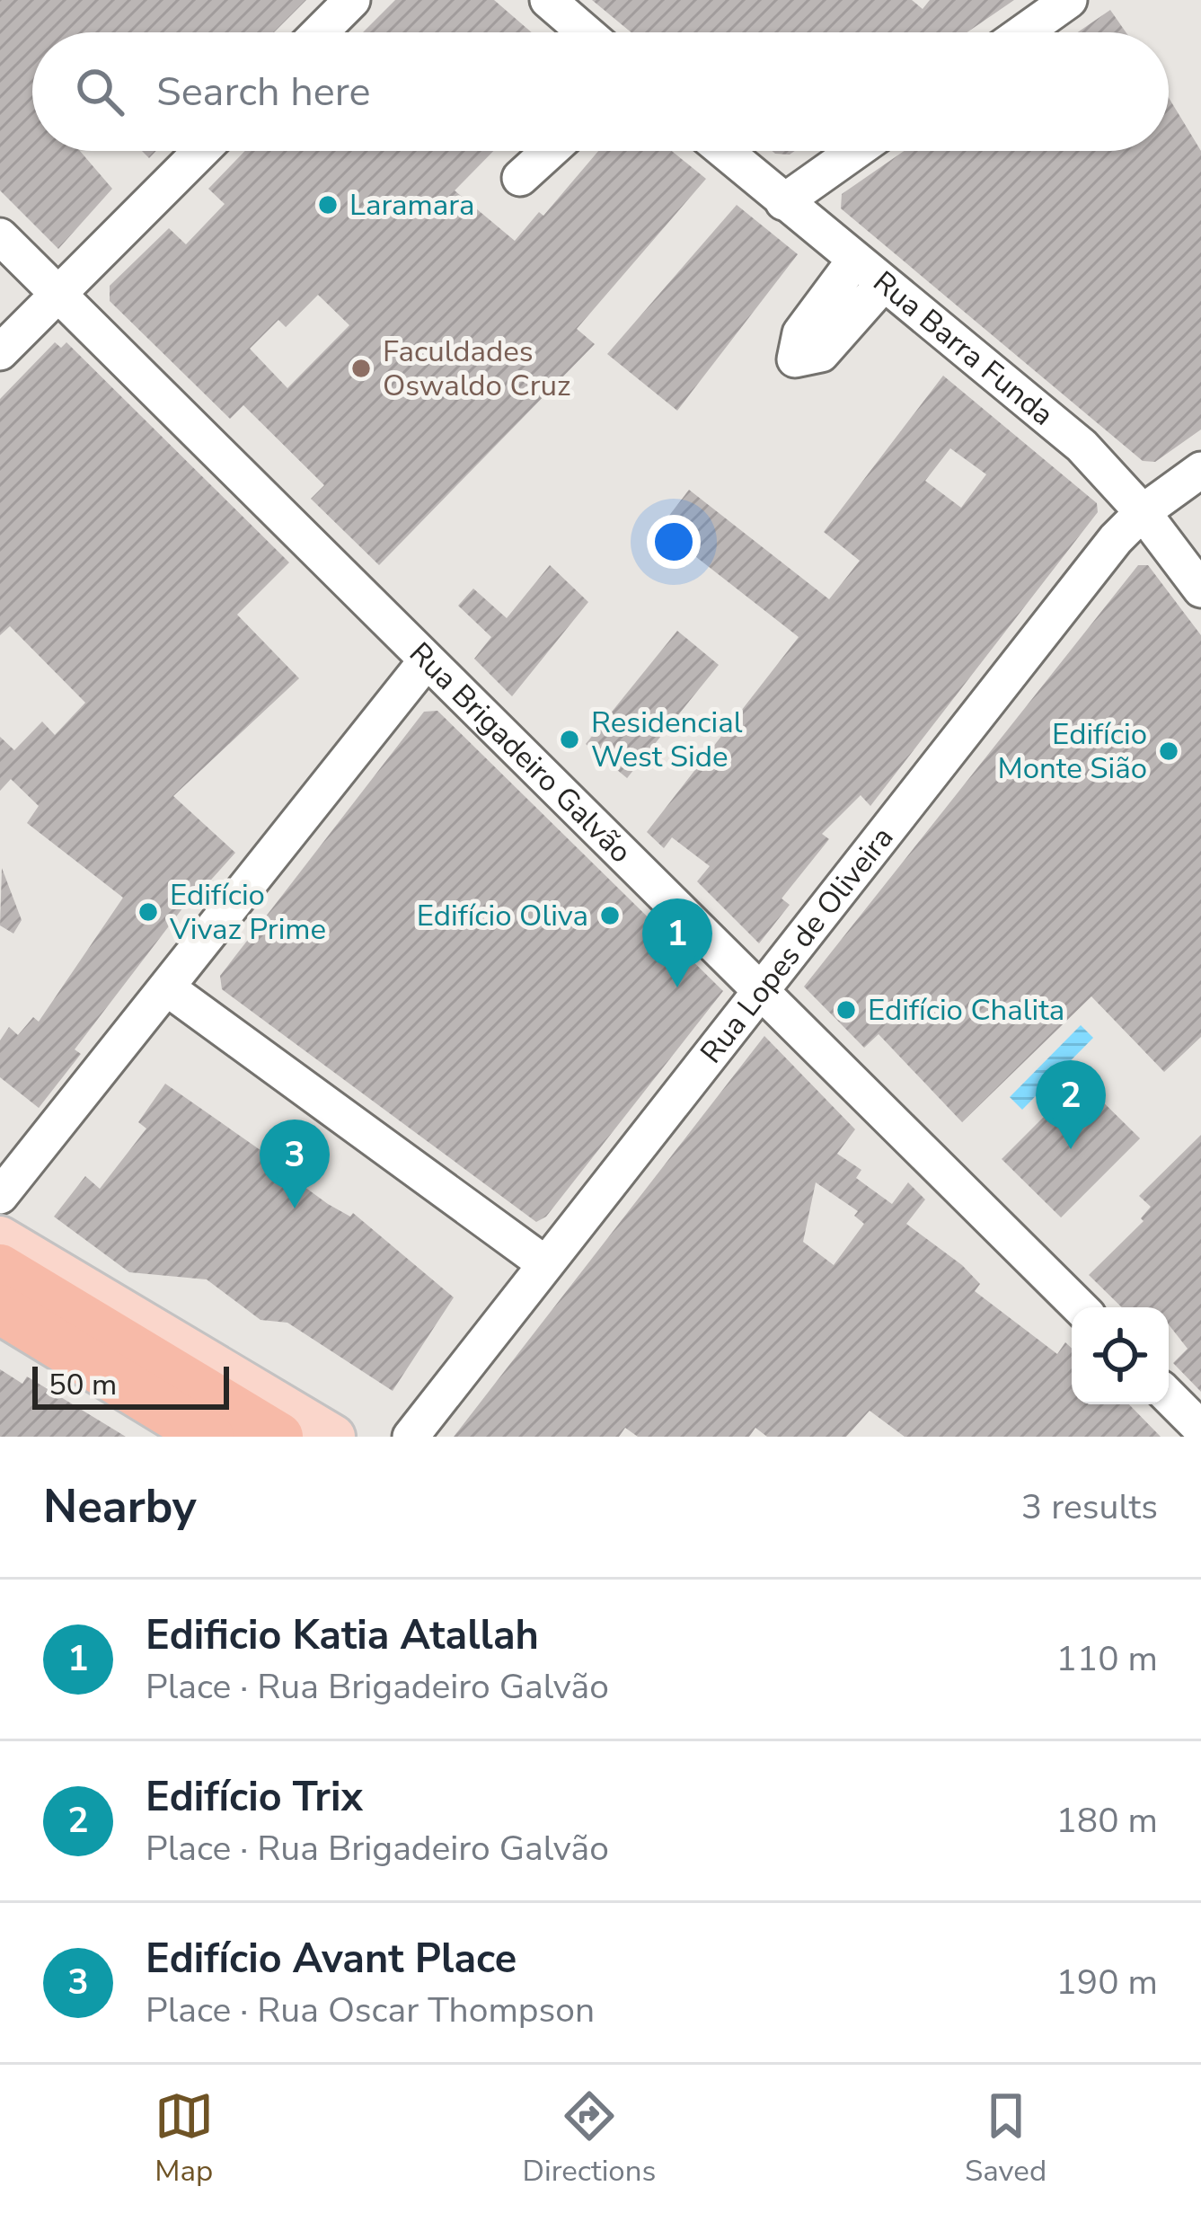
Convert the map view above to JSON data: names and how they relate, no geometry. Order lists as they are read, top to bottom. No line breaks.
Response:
{"streets":{"street":["Rua Barra Funda","Rua Brigadeiro Galvão","Rua Lopes de Oliveira"]},"crossings":[["Rua Barra Funda","Rua Lopes de Oliveira"],["Rua Brigadeiro Galvão","Rua Lopes de Oliveira"]],"places":["Laramara","Faculdades Oswaldo Cruz","Residencial West Side","Edifício Monte Sião","Edifício Vivaz Prime","Edifício Oliva","Edifício Chalita"],"scale_bar":"50 m","page":{"search":"Search here","pins":["1","2","3"],"scale":"50 m","heading":["Nearby","3 results"],"list":[{"mark":"1","name":"Edificio Katia Atallah","note":"Place · Rua Brigadeiro Galvão","value":"110 m"},{"mark":"2","name":"Edifício Trix","note":"Place · Rua Brigadeiro Galvão","value":"180 m"},{"mark":"3","name":"Edifício Avant Place","note":"Place · Rua Oscar Thompson","value":"190 m"}],"nav":["Map","Directions","Saved"]}}
